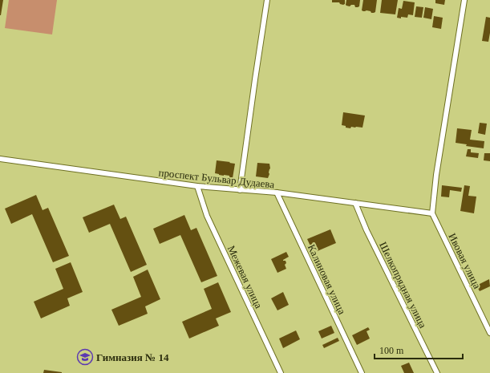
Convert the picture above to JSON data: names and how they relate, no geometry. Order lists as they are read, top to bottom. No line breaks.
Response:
{"streets":{"street":["проспект Бульвар Дудаева","Ивовая улица","Межевая улица","Калиновая улица","Шелкопрядная улица"]},"crossings":[["проспект Бульвар Дудаева","Ивовая улица"],["проспект Бульвар Дудаева","Межевая улица"],["проспект Бульвар Дудаева","Калиновая улица"],["проспект Бульвар Дудаева","Шелкопрядная улица"]],"places":{"school or university":["Гимназия № 14"]},"scale_bar":"100 m"}
